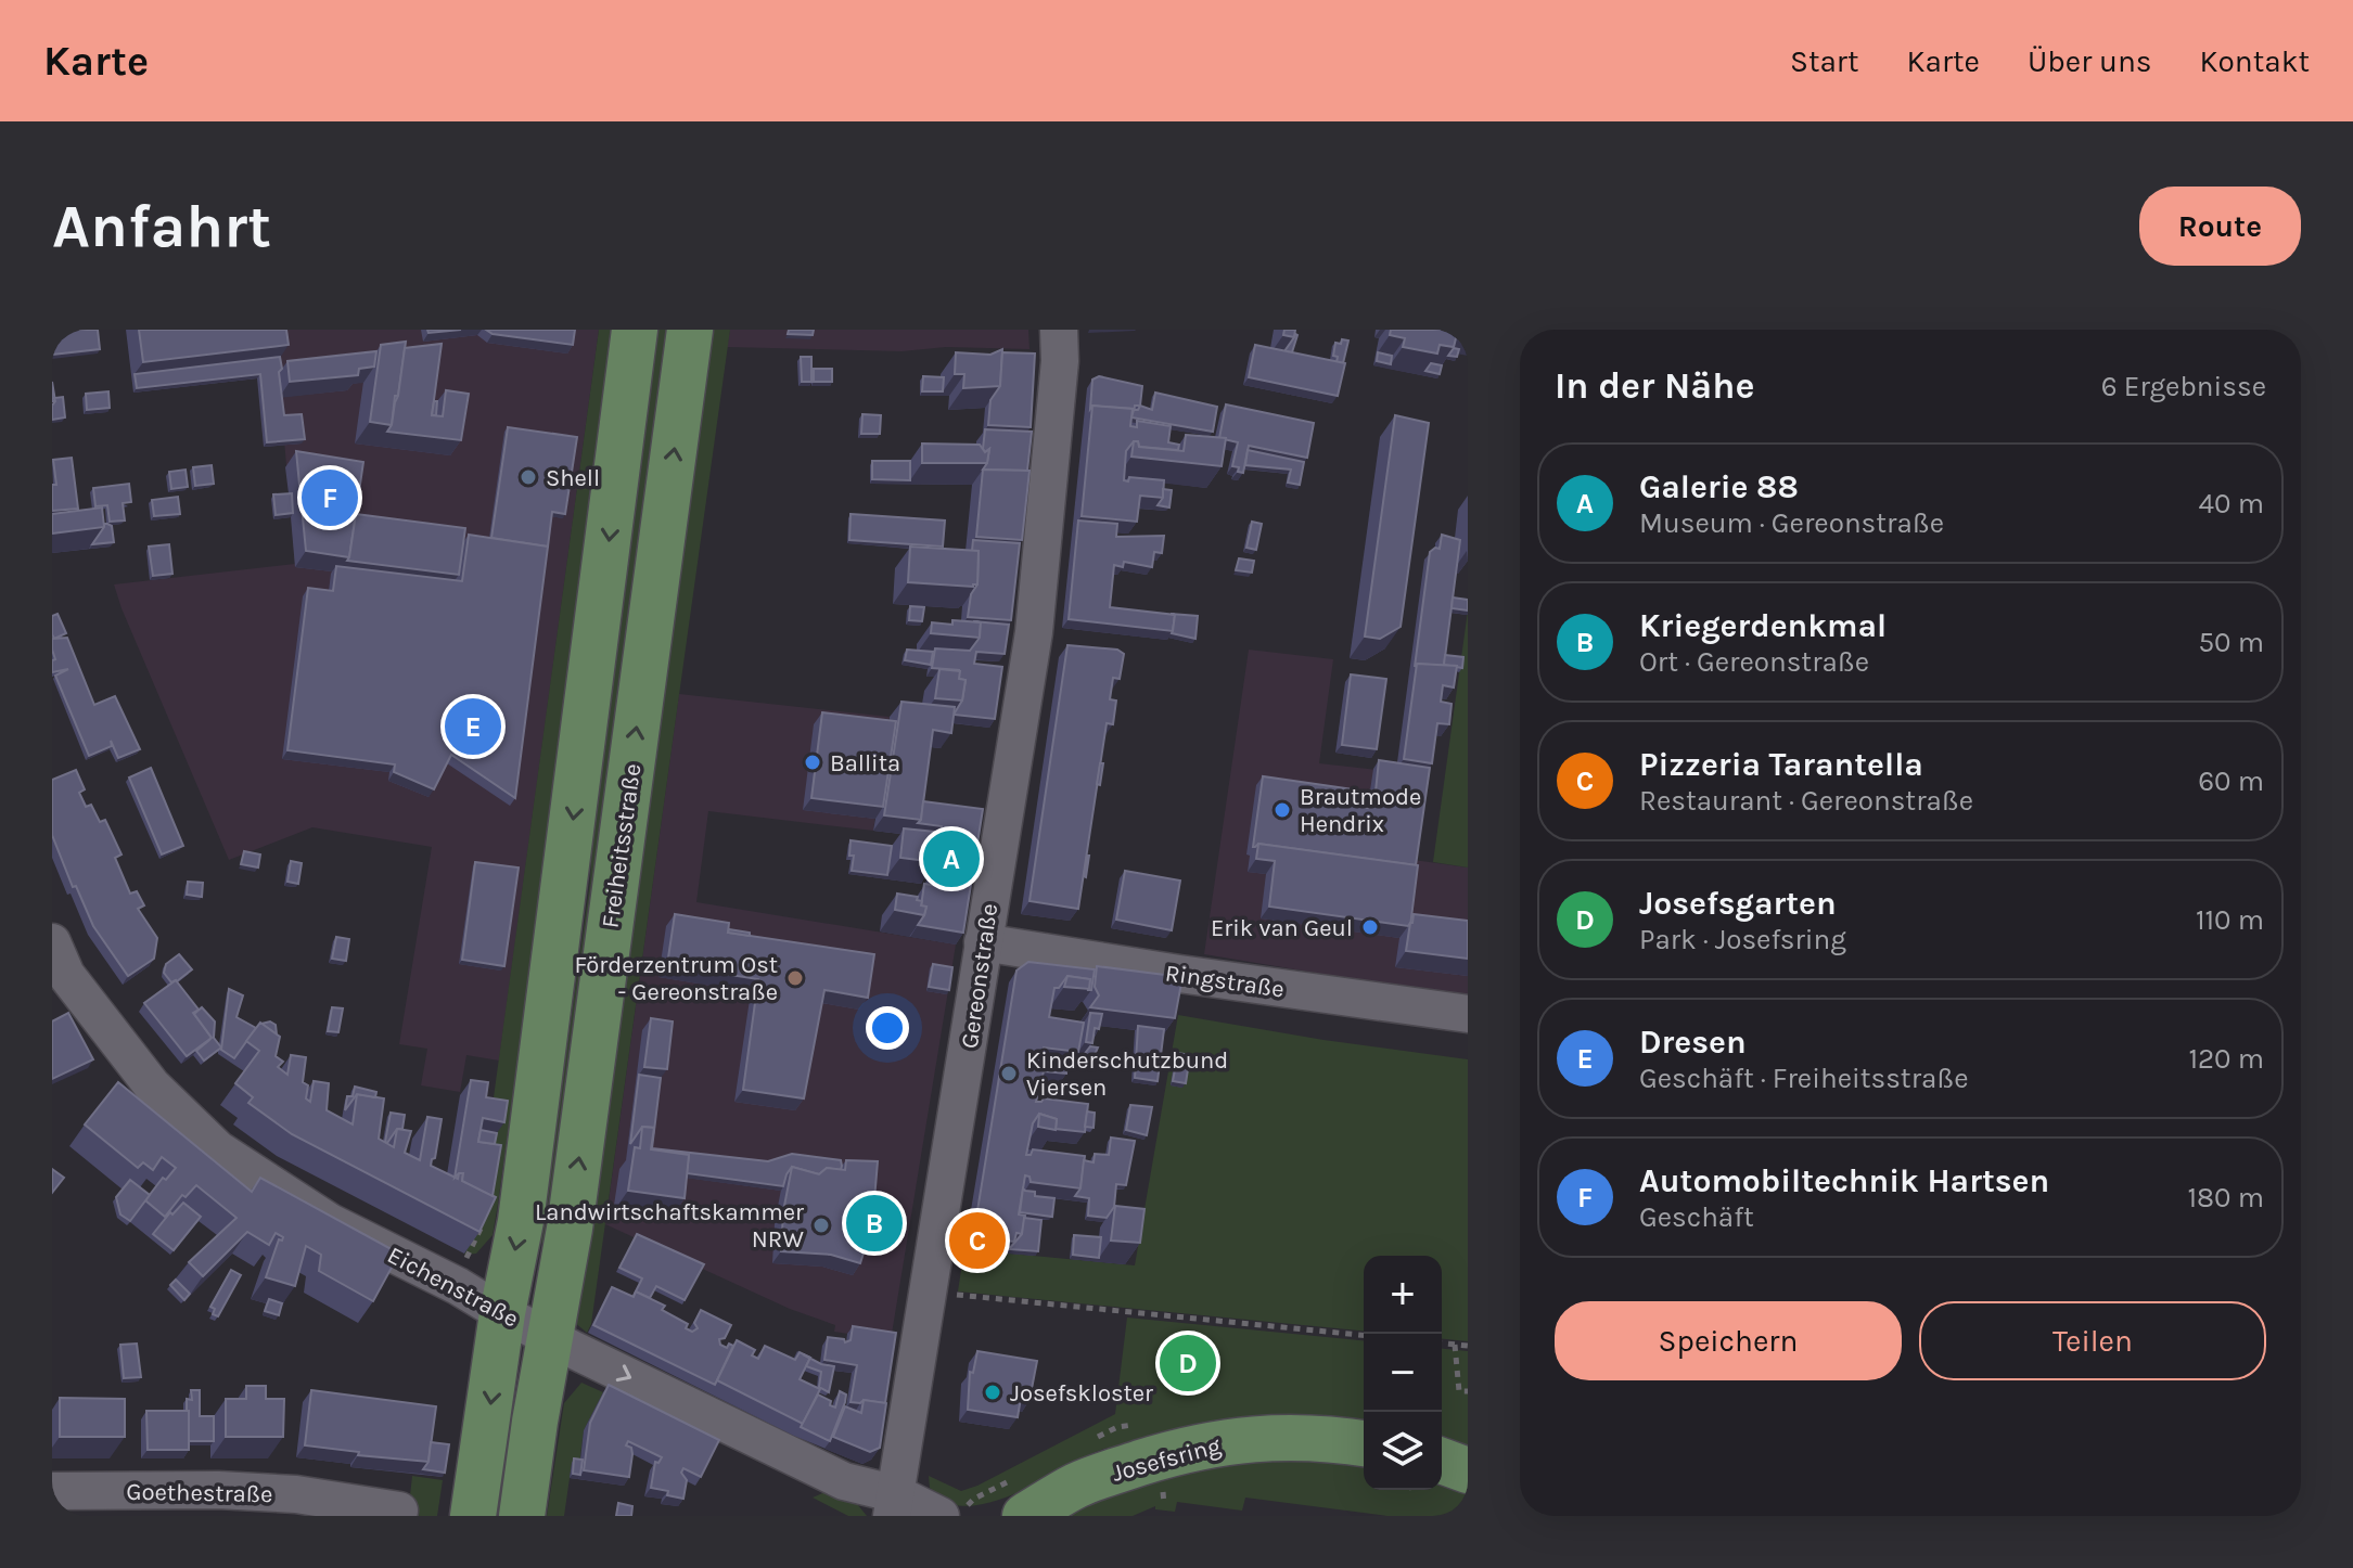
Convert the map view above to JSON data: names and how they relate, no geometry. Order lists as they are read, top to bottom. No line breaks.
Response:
{"streets":{"main road":["Freiheitsstraße","Josefsring"],"street":["Gereonstraße","Ringstraße","Eichenstraße","Goethestraße"]},"crossings":[["Freiheitsstraße","Eichenstraße"],["Gereonstraße","Ringstraße"],["Gereonstraße","Eichenstraße"]],"one_way":["Eichenstraße"],"places":["Shell","Ballita","Brautmode Hendrix","Erik van Geul","Förderzentrum Ost - Gereonstraße","Kinderschutzbund Viersen","Landwirtschaftskammer NRW","Josefskloster"],"page":{"header":"Karte","nav":["Start","Karte","Über uns","Kontakt"],"buttons":["Route",["Speichern","Teilen"]],"title":"Anfahrt","heading":["In der Nähe","6 Ergebnisse"],"list":[{"mark":"A","name":"Galerie 88","note":"Museum · Gereonstraße","value":"40 m"},{"mark":"B","name":"Kriegerdenkmal","note":"Ort · Gereonstraße","value":"50 m"},{"mark":"C","name":"Pizzeria Tarantella","note":"Restaurant · Gereonstraße","value":"60 m"},{"mark":"D","name":"Josefsgarten","note":"Park · Josefsring","value":"110 m"},{"mark":"E","name":"Dresen","note":"Geschäft · Freiheitsstraße","value":"120 m"},{"mark":"F","name":"Automobiltechnik Hartsen","note":"Geschäft","value":"180 m"}],"pins":["F","E","A","B","C","D"],"map_buttons":["+","−"]}}
